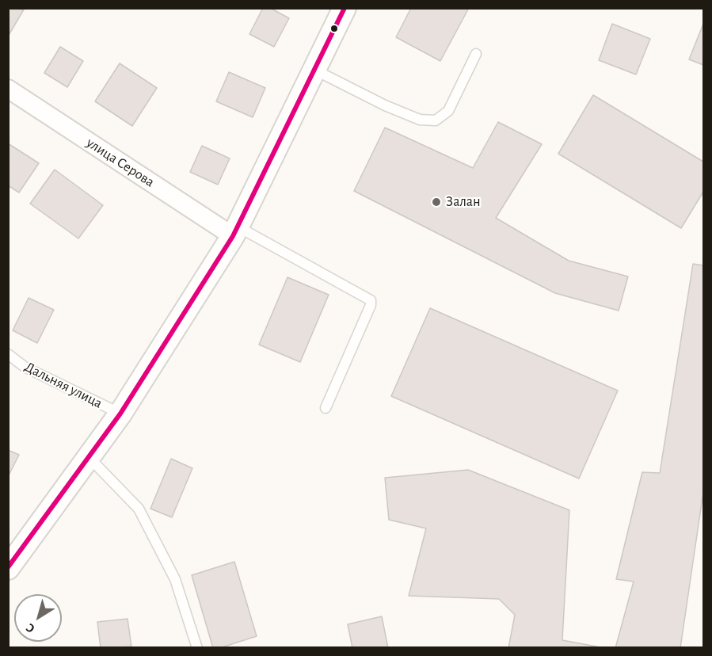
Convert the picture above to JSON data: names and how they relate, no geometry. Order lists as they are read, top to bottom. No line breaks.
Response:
{"streets":{"street":["улица Серова"],"lane":["Дальняя улица"]},"places":["Залан"],"north":"bottom left"}
